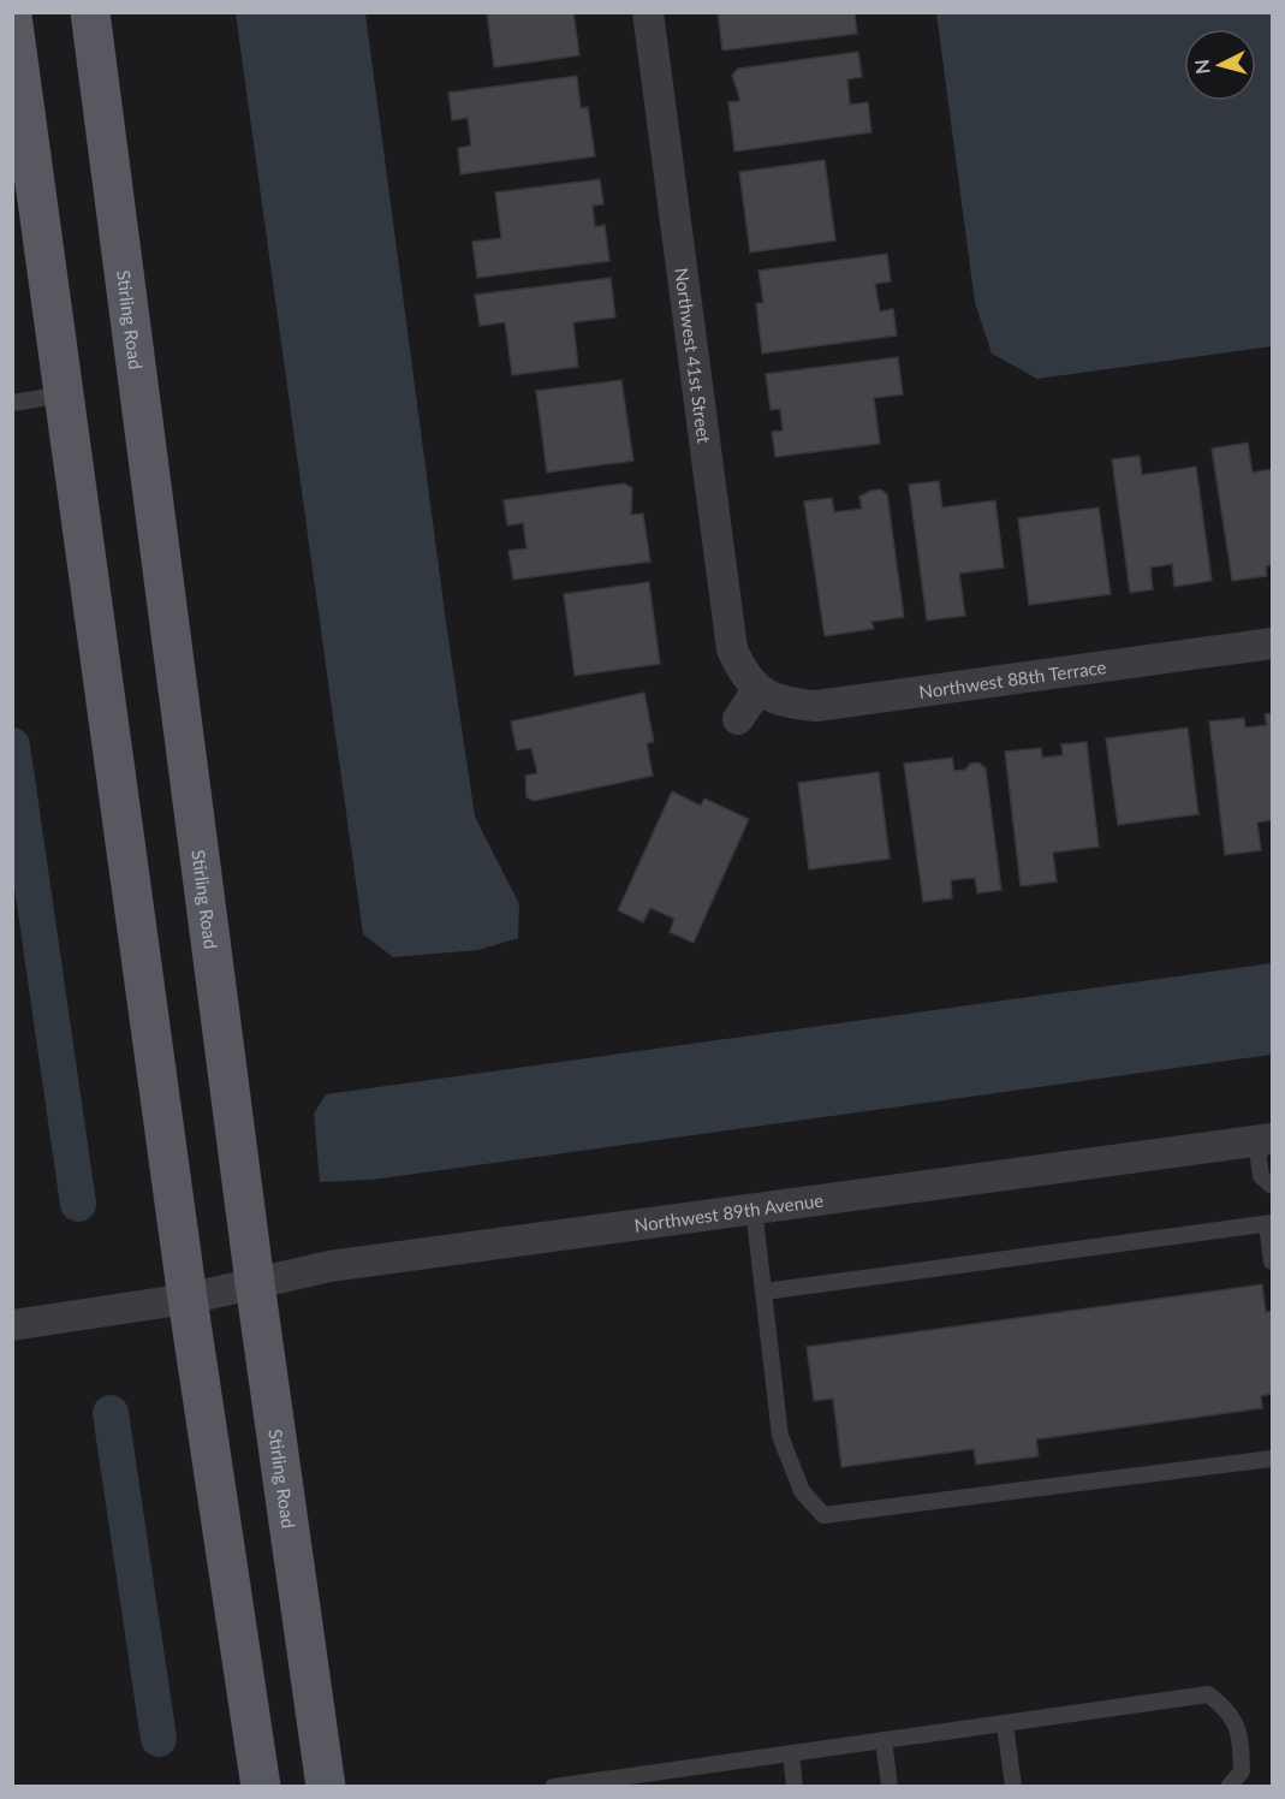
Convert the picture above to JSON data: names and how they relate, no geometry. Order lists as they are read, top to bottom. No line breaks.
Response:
{"streets":{"main road":["Stirling Road"],"street":["Northwest 41st Street","Northwest 88th Terrace","Northwest 89th Avenue"]},"crossings":[["Stirling Road","Northwest 89th Avenue"],["Northwest 41st Street","Northwest 88th Terrace"]],"north":"left"}
